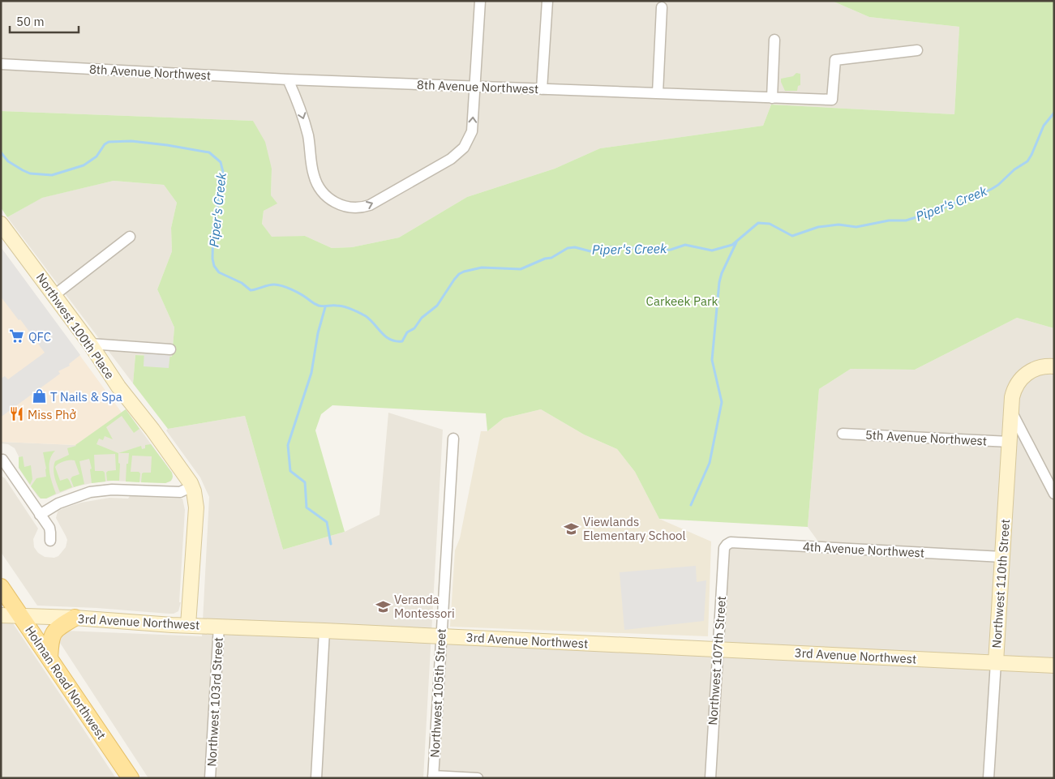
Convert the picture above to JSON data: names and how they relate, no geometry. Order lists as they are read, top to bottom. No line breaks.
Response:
{"streets":{"main road":["Holman Road Northwest"],"street":["8th Avenue Northwest","Northwest 100th Place","5th Avenue Northwest","4th Avenue Northwest","Northwest 110th Street","3rd Avenue Northwest","Northwest 107th Street","Northwest 105th Street","Northwest 103rd Street"]},"crossings":[["5th Avenue Northwest","Northwest 110th Street"],["4th Avenue Northwest","Northwest 110th Street"],["4th Avenue Northwest","Northwest 107th Street"],["Northwest 110th Street","3rd Avenue Northwest"],["3rd Avenue Northwest","Northwest 107th Street"],["3rd Avenue Northwest","Holman Road Northwest"],["3rd Avenue Northwest","Northwest 105th Street"],["3rd Avenue Northwest","Northwest 103rd Street"]],"water":["Piper's Creek"],"parks":["Carkeek Park"],"places":{"supermarket":["QFC"],"shop":["T Nails & Spa"],"restaurant":["Miss Phở"],"school or university":["Viewlands Elementary School","Veranda Montessori"]},"scale_bar":"50 m"}
